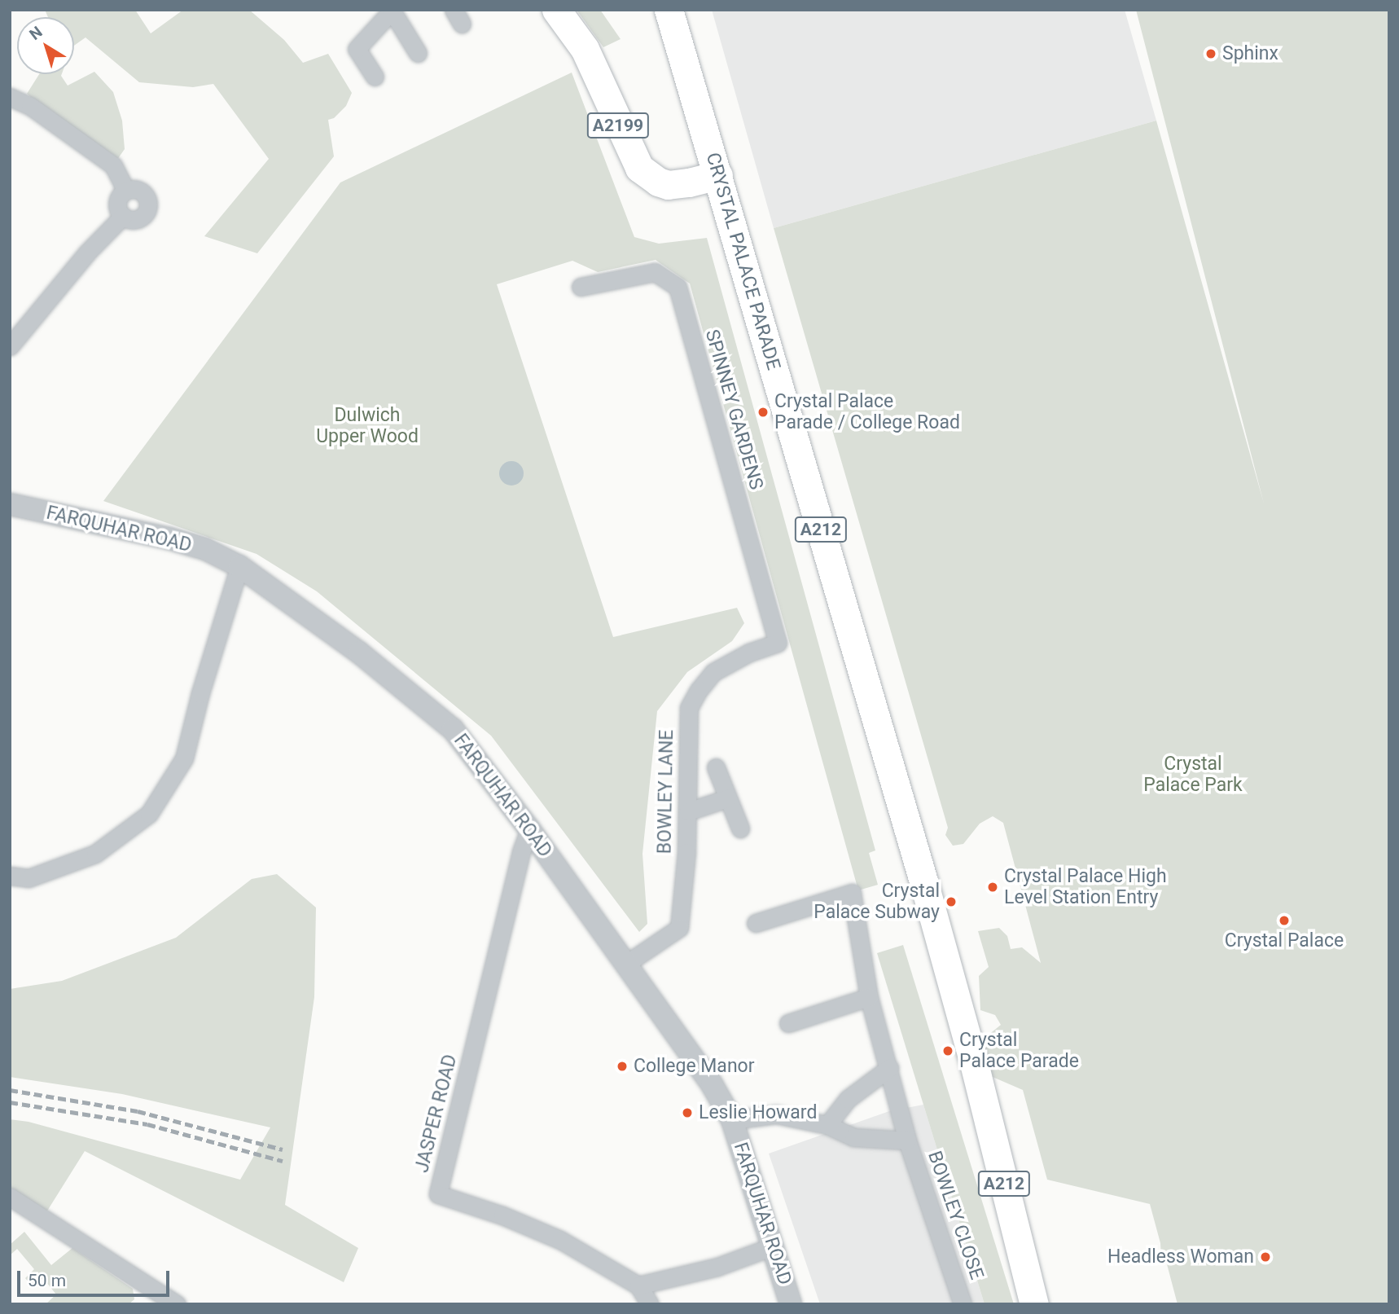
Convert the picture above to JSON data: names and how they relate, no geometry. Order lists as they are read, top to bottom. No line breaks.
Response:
{"streets":{"main road":["A2199","CRYSTAL PALACE PARADE","A212"],"street":["SPINNEY GARDENS","FARQUHAR ROAD","BOWLEY LANE","JASPER ROAD","BOWLEY CLOSE"]},"crossings":[["A2199","CRYSTAL PALACE PARADE"],["SPINNEY GARDENS","BOWLEY LANE"],["FARQUHAR ROAD","BOWLEY LANE"],["FARQUHAR ROAD","JASPER ROAD"],["FARQUHAR ROAD","BOWLEY CLOSE"]],"parks":["Dulwich Upper Wood","Crystal Palace Park"],"places":["Sphinx","Crystal Palace Parade / College Road","Crystal Palace High Level Station Entry","Crystal Palace Subway","Crystal Palace","Crystal Palace Parade","College Manor","Leslie Howard","Headless Woman"],"scale_bar":"50 m","north":"top left"}
